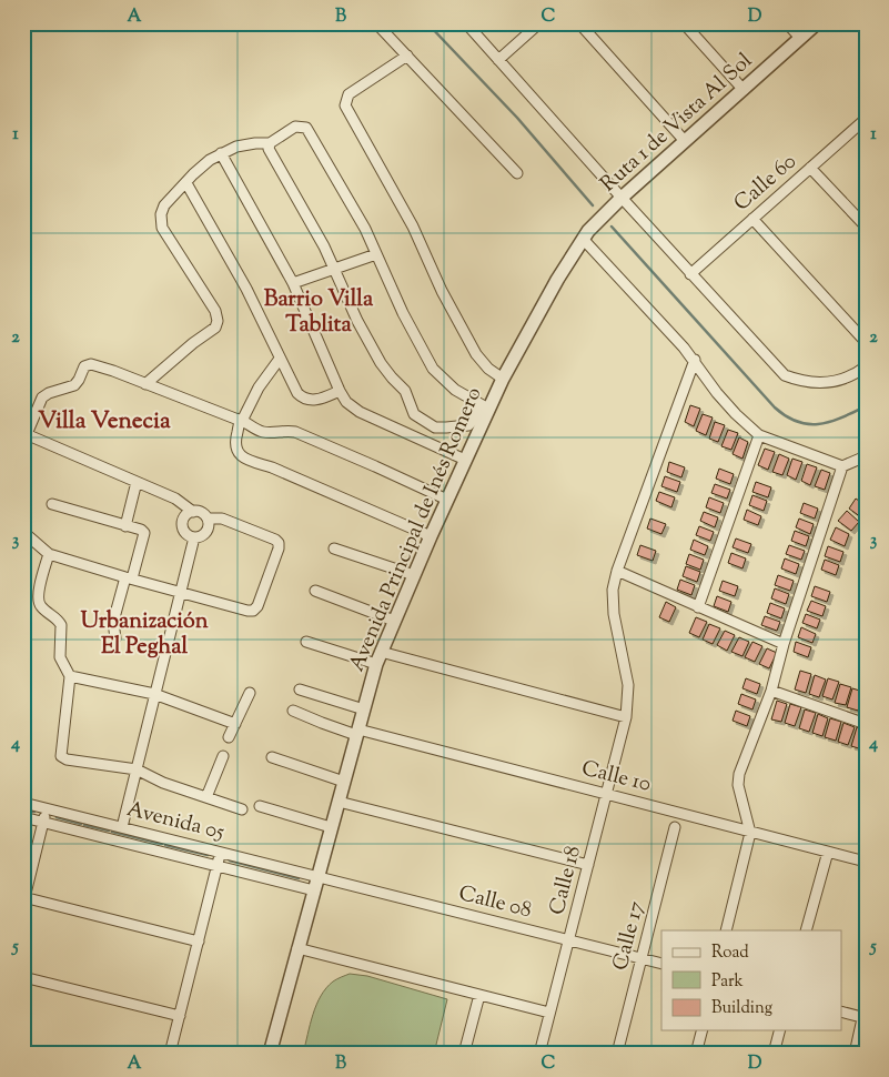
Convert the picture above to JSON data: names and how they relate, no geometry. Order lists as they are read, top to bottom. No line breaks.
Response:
{"streets":{"street":["Ruta 1 de Vista Al Sol","Calle 60","Avenida Principal de Inés Romero","Calle 10","Avenida 05","Calle 18","Calle 08","Calle 17"]},"crossings":[["Ruta 1 de Vista Al Sol","Avenida Principal de Inés Romero"],["Avenida Principal de Inés Romero","Calle 10"],["Avenida Principal de Inés Romero","Avenida 05"],["Avenida Principal de Inés Romero","Calle 08"],["Calle 10","Calle 18"],["Avenida 05","Calle 08"],["Calle 18","Calle 08"],["Calle 08","Calle 17"]],"districts":["Barrio Villa Tablita","Villa Venecia","Urbanización El Peghal"],"legend":["Road","Park","Building"],"grid":{"columns":["A","B","C","D"],"rows":["1","2","3","4","5"]}}
